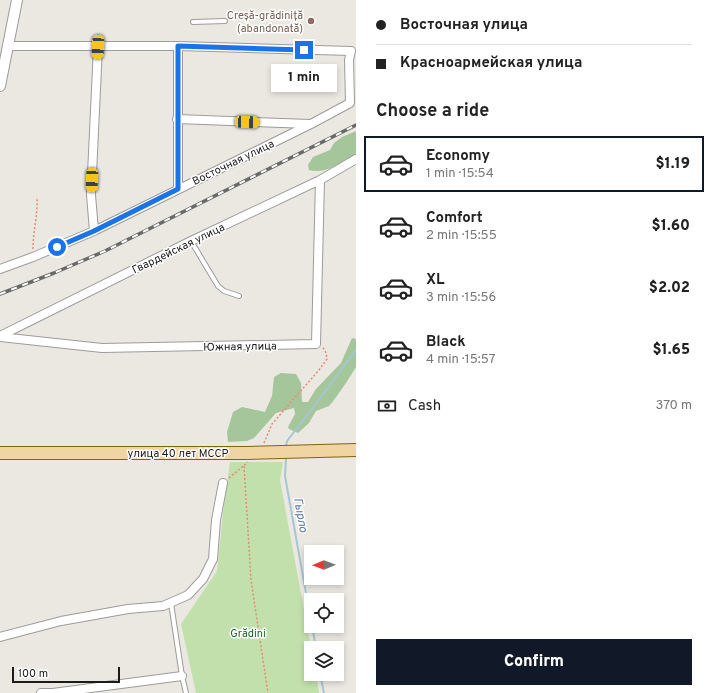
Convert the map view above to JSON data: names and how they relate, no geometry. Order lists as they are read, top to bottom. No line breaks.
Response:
{"streets":{"main road":["улица 40 лет МССР"],"street":["Восточная улица","Гвардейская улица","Южная улица"]},"crossings":[["Гвардейская улица","Южная улица"]],"water":["Гырло"],"parks":["Grădini"],"places":["Creșă-grădiniță (abandonată)"],"scale_bar":"100 m","north":"left","page":{"banner":["Восточная улица","Красноармейская улица"],"bubble":"1 min","heading":"Choose a ride","list":[{"name":"Economy","note":"1 min · 15:54","value":"$1.19"},{"name":"Comfort","note":"2 min · 15:55","value":"$1.60"},{"name":"XL","note":"3 min · 15:56","value":"$2.02"},{"name":"Black","note":"4 min · 15:57","value":"$1.65"}],"pay":["Cash","370 m"],"buttons":"Confirm","scale":"100 m"}}
